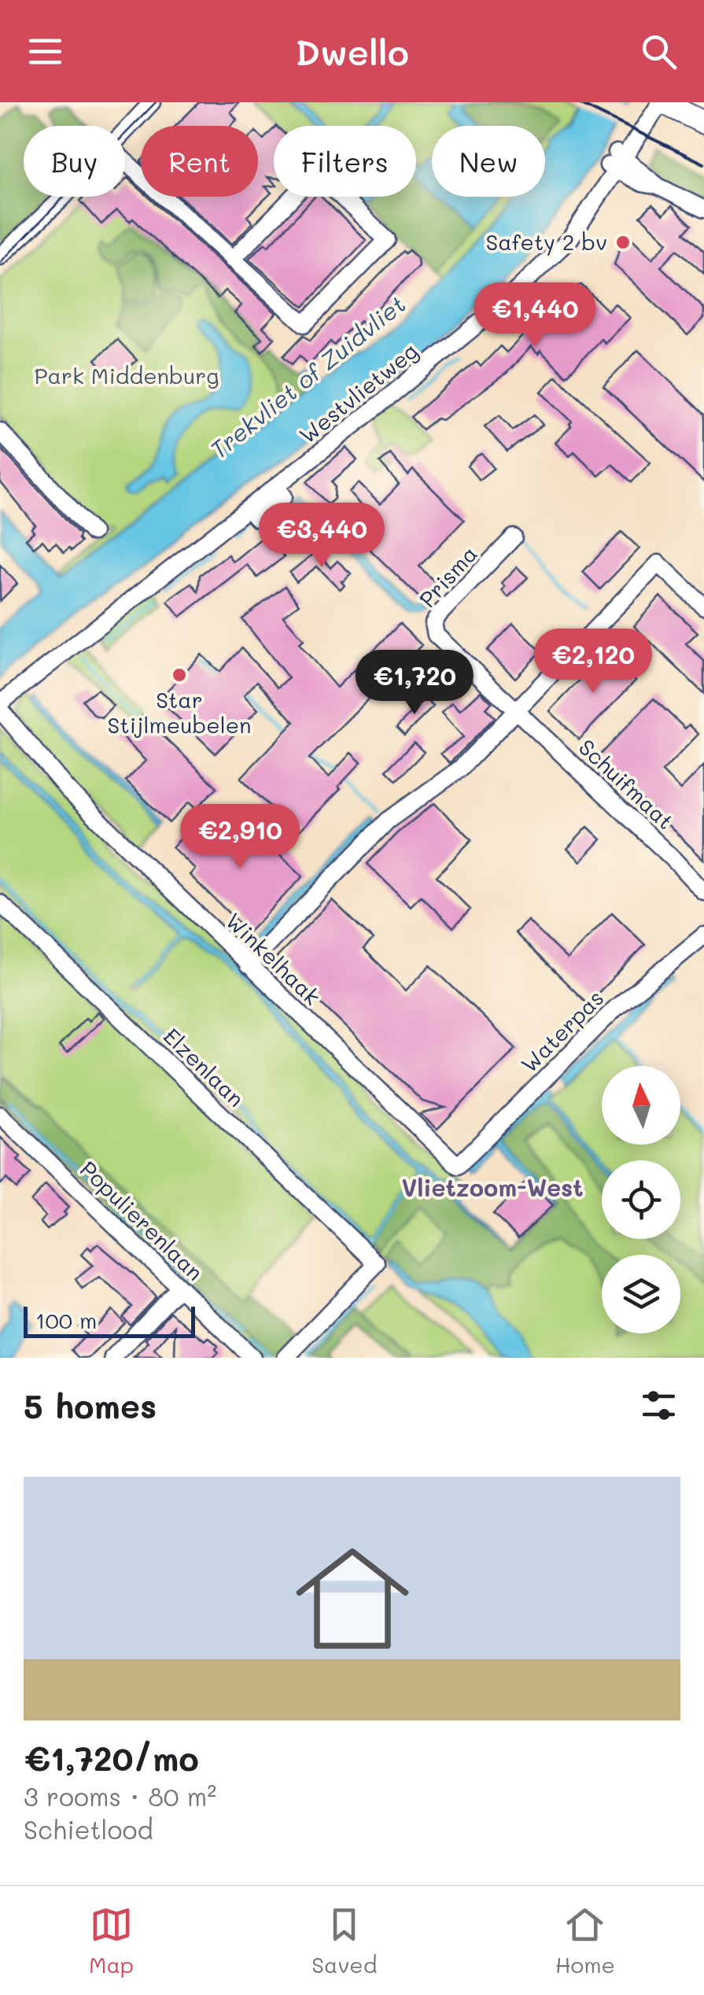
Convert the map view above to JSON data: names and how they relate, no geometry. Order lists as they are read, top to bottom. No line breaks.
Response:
{"streets":{"street":["Westvlietweg","Prisma","Schuifmaat","Winkelhaak","Waterpas","Elzenlaan","Populierenlaan"]},"crossings":[["Westvlietweg","Winkelhaak"],["Prisma","Schuifmaat"],["Winkelhaak","Waterpas"]],"districts":["Vlietzoom-West"],"water":["Trekvliet of Zuidvliet"],"parks":["Park Middenburg"],"places":["Safety 2 bv","Star Stijlmeubelen"],"scale_bar":"100 m","north":"top","page":{"header":"Dwello","chip":["Buy","Rent","Filters","New"],"price":["€1,440","€3,440","€2,120","€1,720","€2,910"],"scale":"100 m","heading":"5 homes","list":[{"name":"€1,720/mo","note":"3 rooms · 80 m² · Schietlood"}],"tabs":["Map","Saved","Home"]}}
